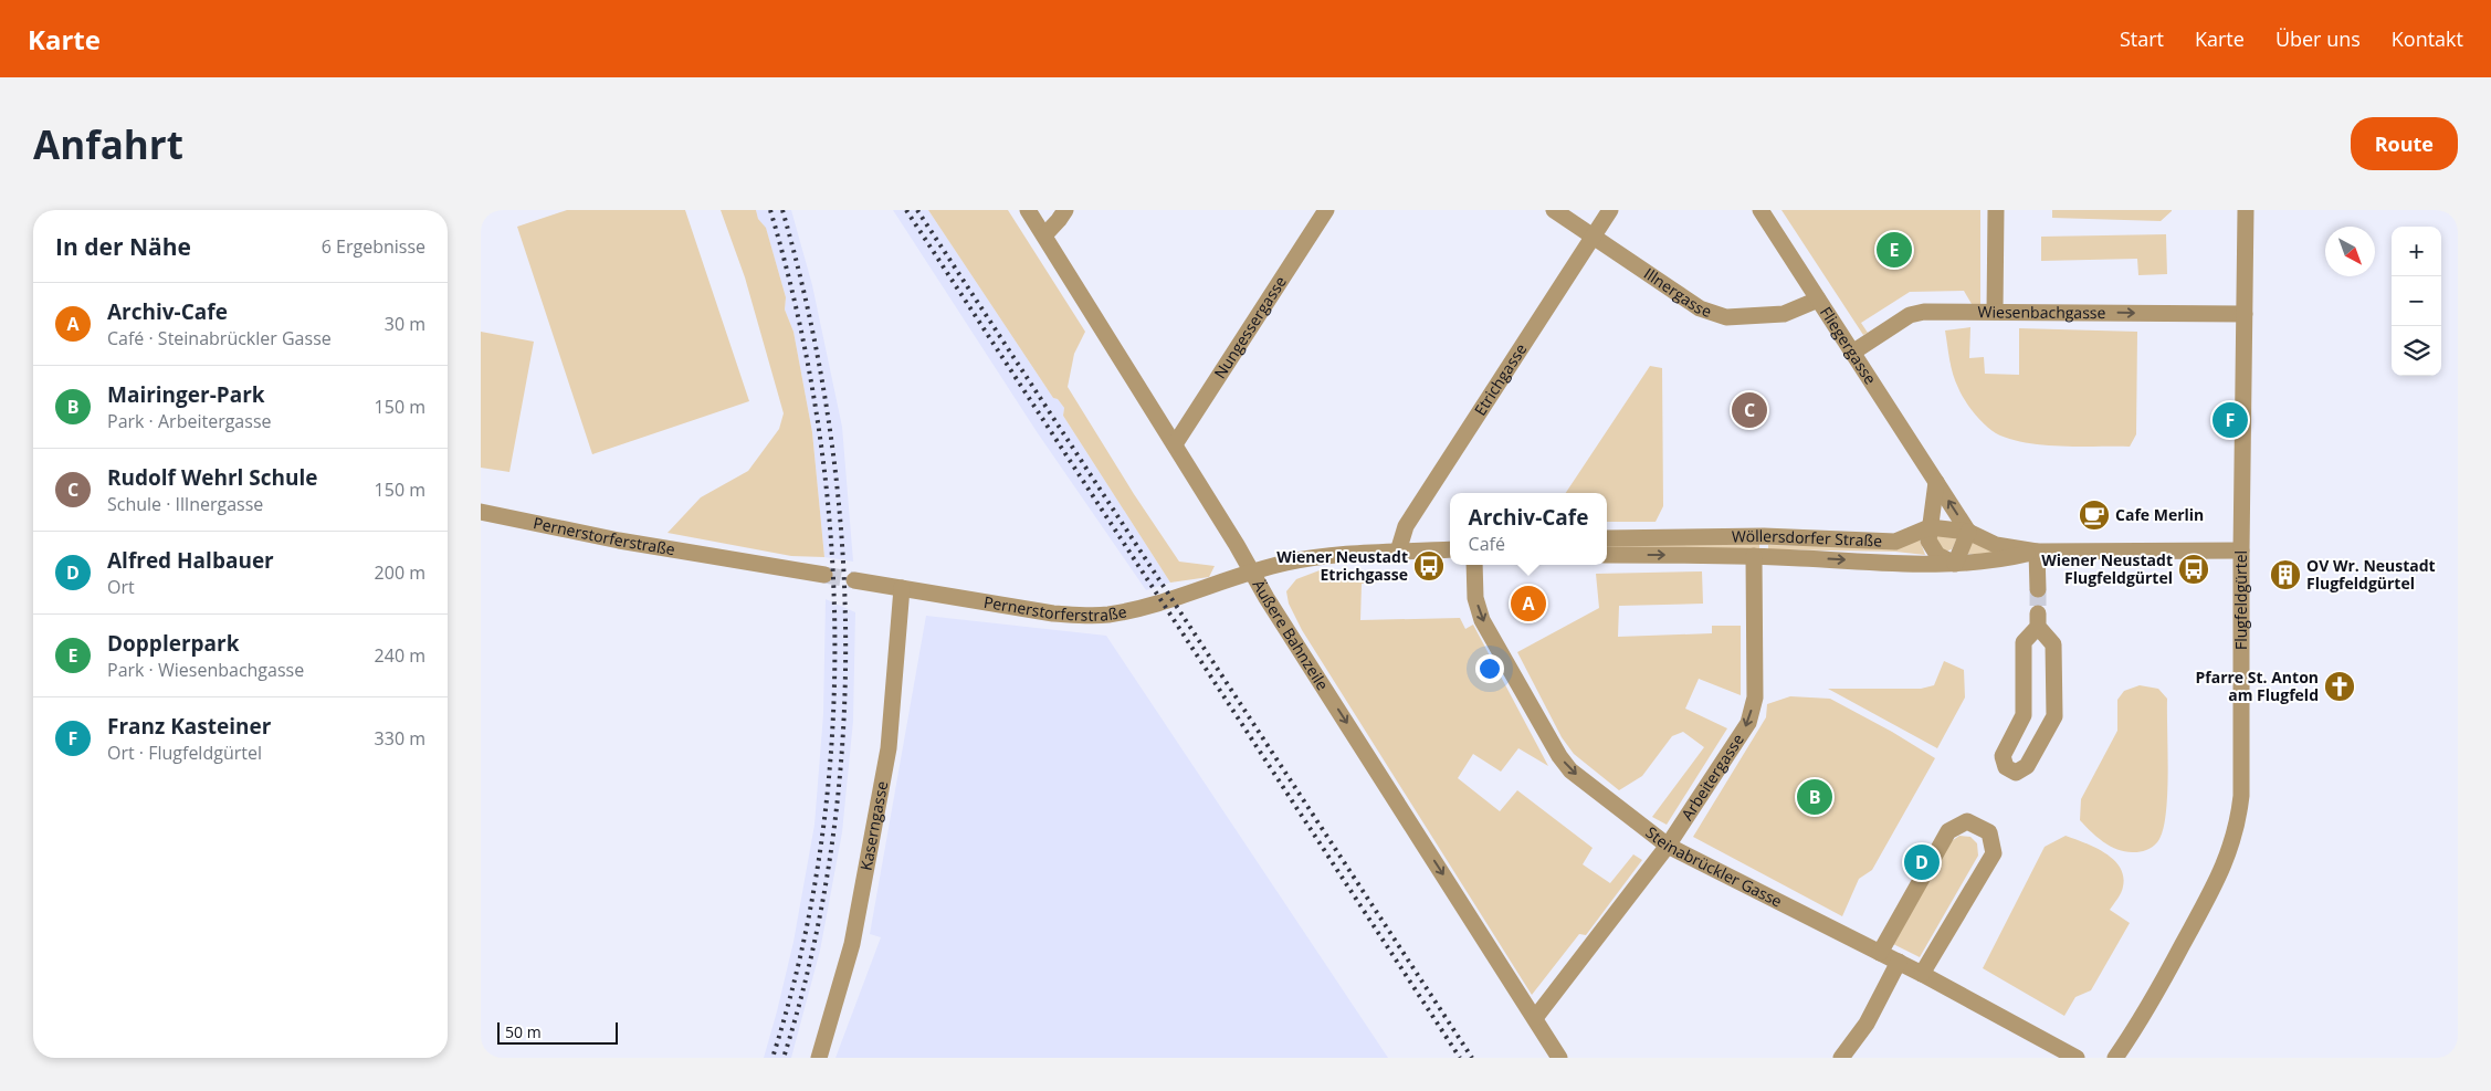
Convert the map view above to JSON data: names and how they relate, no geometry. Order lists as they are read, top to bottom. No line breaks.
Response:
{"streets":{"street":["Illnergasse","Wiesenbachgasse","Nungessergasse","Fliegergasse","Etrichgasse","Pernerstorferstraße","Wöllersdorfer Straße","Flugfeldgürtel","Äußere Bahnzeile","Arbeitergasse","Kaserngasse","Steinabrückler Gasse"]},"crossings":[["Illnergasse","Fliegergasse"],["Illnergasse","Etrichgasse"],["Wiesenbachgasse","Fliegergasse"],["Wiesenbachgasse","Flugfeldgürtel"],["Nungessergasse","Äußere Bahnzeile"],["Fliegergasse","Wöllersdorfer Straße"],["Pernerstorferstraße","Äußere Bahnzeile"],["Pernerstorferstraße","Kaserngasse"],["Wöllersdorfer Straße","Flugfeldgürtel"],["Wöllersdorfer Straße","Arbeitergasse"],["Äußere Bahnzeile","Arbeitergasse"],["Arbeitergasse","Steinabrückler Gasse"]],"one_way":["Wiesenbachgasse","Äußere Bahnzeile","Arbeitergasse","Steinabrückler Gasse"],"places":{"cafe":["Cafe Merlin"],"bus stop":["Wiener Neustadt Etrichgasse","Wiener Neustadt Flugfeldgürtel"],"building":["OV Wr. Neustadt Flugfeldgürtel"],"church":["Pfarre St. Anton am Flugfeld"]},"scale_bar":"50 m","north":"bottom right","page":{"header":"Karte","nav":["Start","Karte","Über uns","Kontakt"],"buttons":"Route","title":"Anfahrt","heading":["In der Nähe","6 Ergebnisse"],"map_buttons":["+","−"],"pins":["E","C","F","A","B","D"],"list":[{"mark":"A","name":"Archiv-Cafe","note":"Café · Steinabrückler Gasse","value":"30 m"},{"mark":"B","name":"Mairinger-Park","note":"Park · Arbeitergasse","value":"150 m"},{"mark":"C","name":"Rudolf Wehrl Schule","note":"Schule · Illnergasse","value":"150 m"},{"mark":"D","name":"Alfred Halbauer","note":"Ort","value":"200 m"},{"mark":"E","name":"Dopplerpark","note":"Park · Wiesenbachgasse","value":"240 m"},{"mark":"F","name":"Franz Kasteiner","note":"Ort · Flugfeldgürtel","value":"330 m"}],"popup":["Archiv-Cafe","Café"],"scale":"50 m"}}
